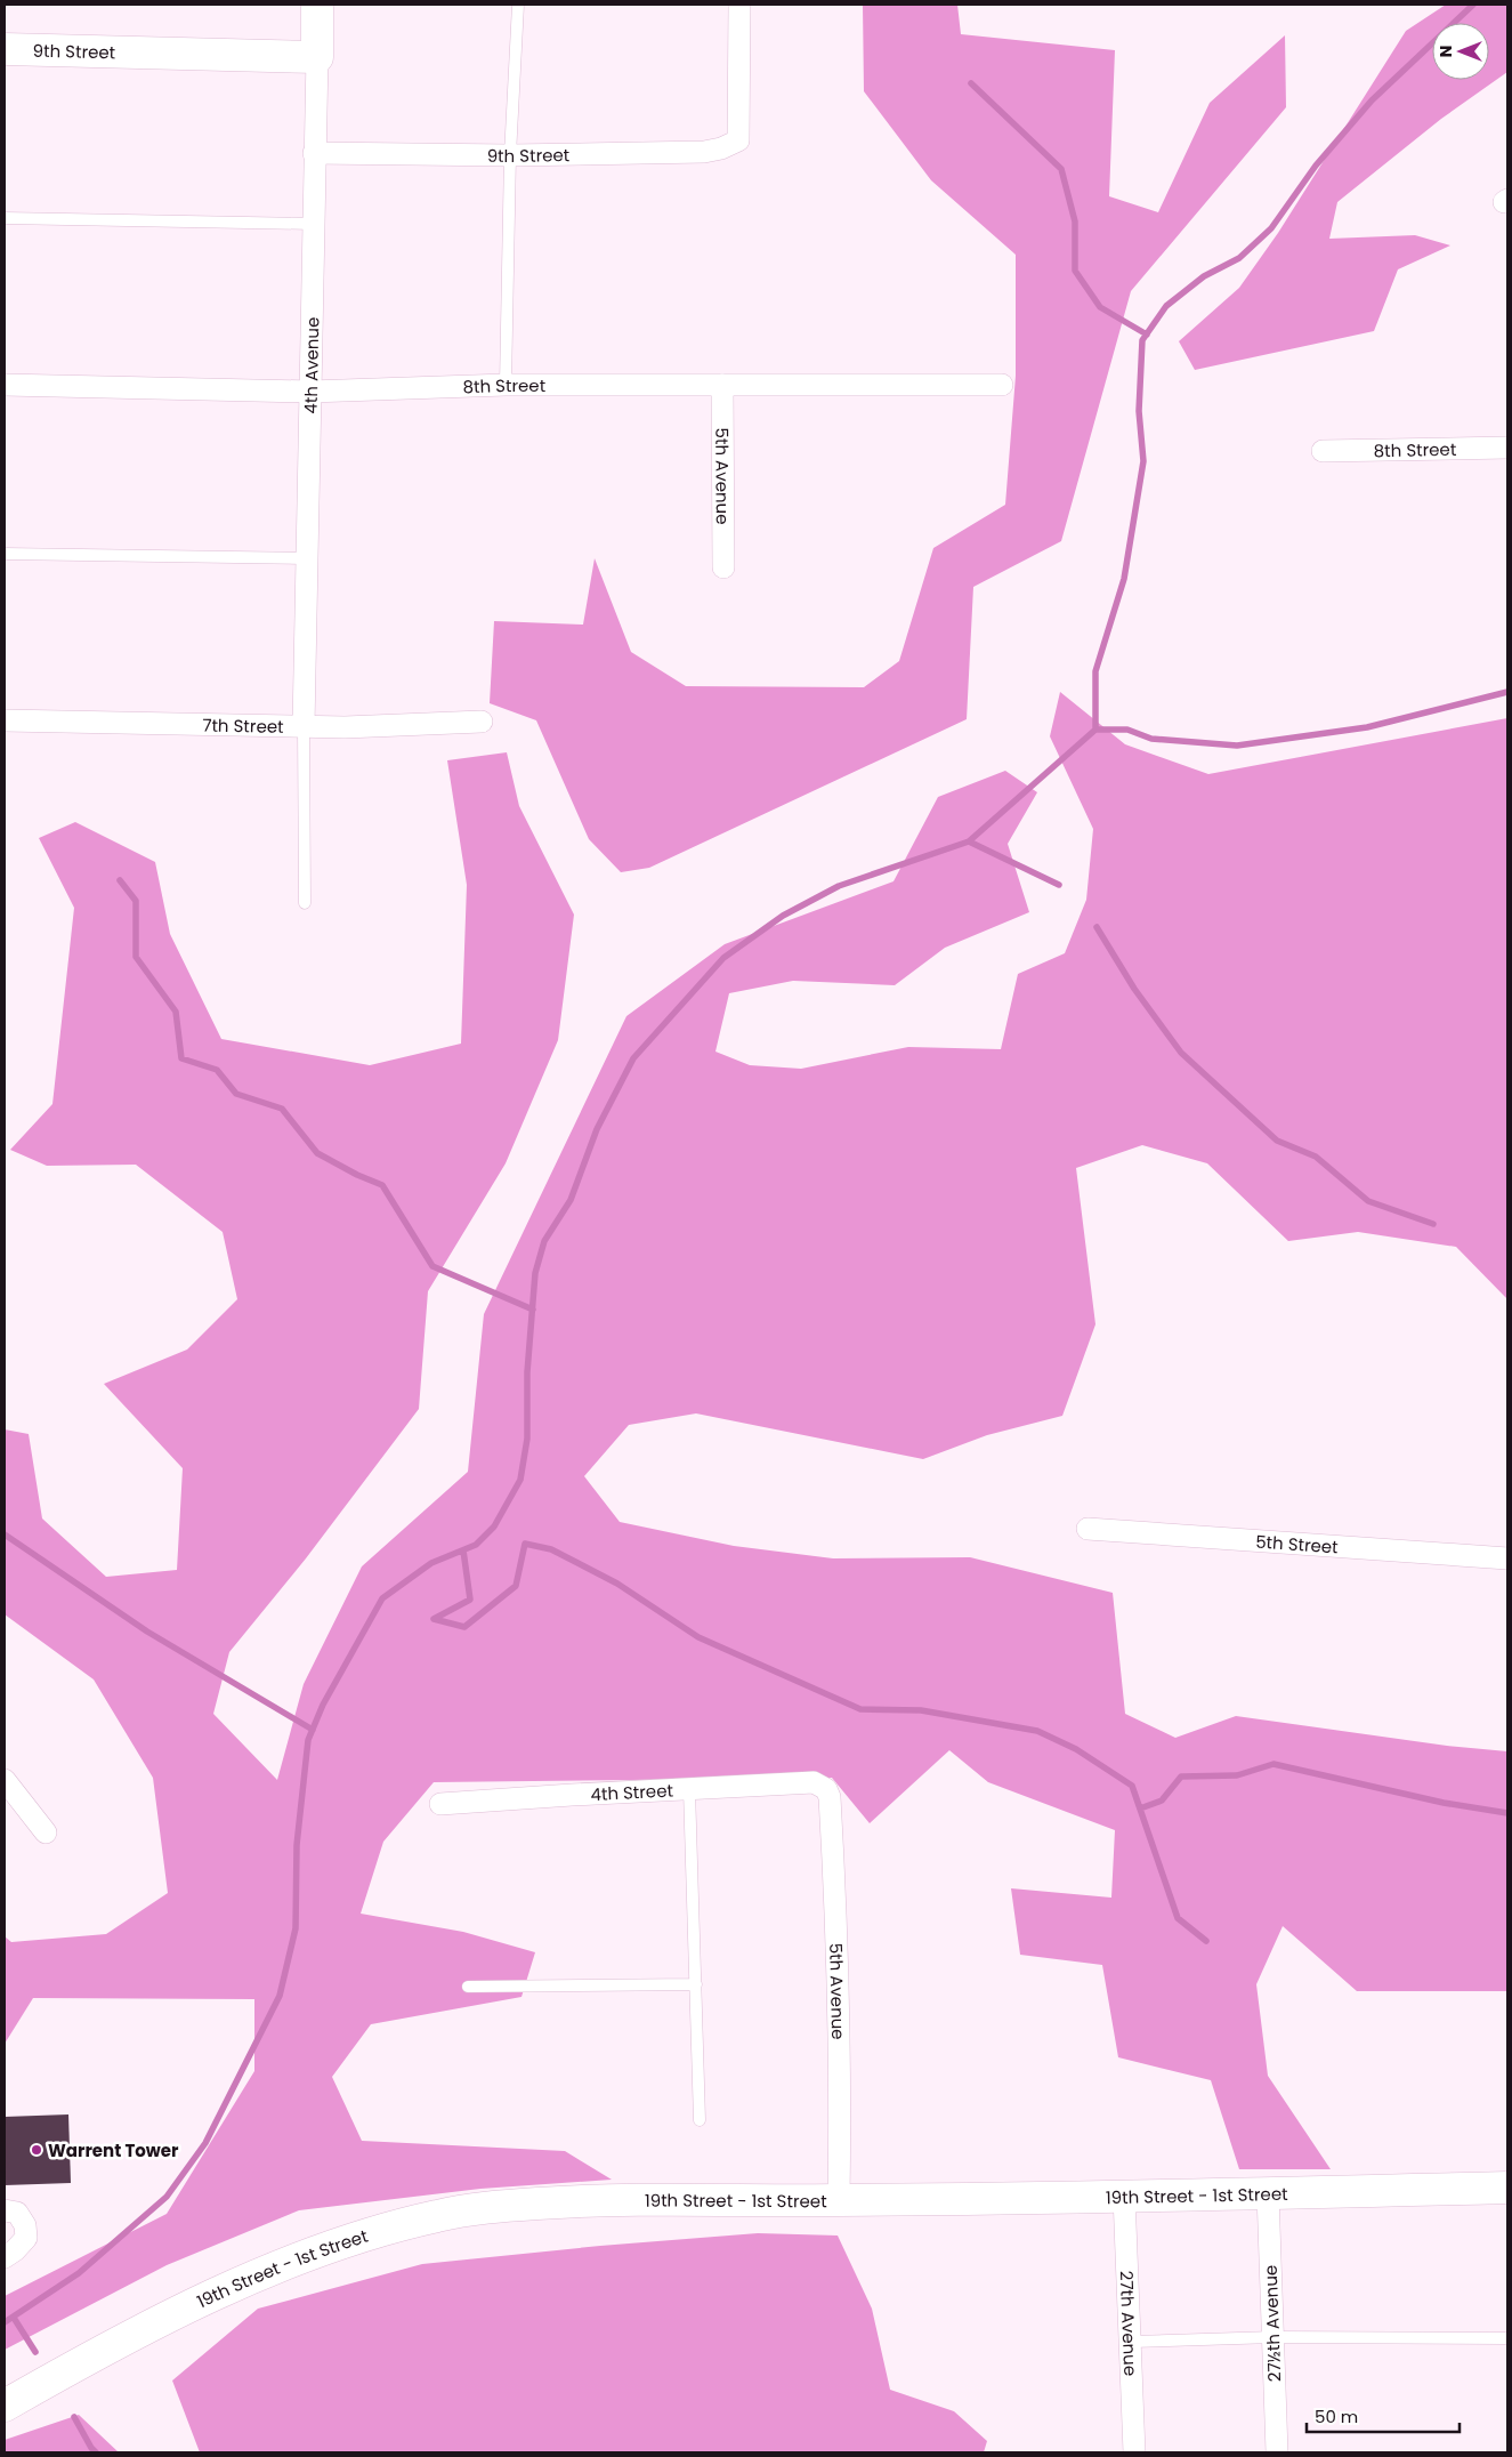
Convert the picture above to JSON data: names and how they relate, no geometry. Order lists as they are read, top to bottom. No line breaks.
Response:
{"streets":{"main road":["9th Street","4th Avenue","19th Street - 1st Street"],"street":["8th Street","5th Avenue","7th Street","5th Street","4th Street","27½th Avenue","27th Avenue"]},"crossings":[["9th Street","4th Avenue"],["4th Avenue","8th Street"],["4th Avenue","7th Street"],["8th Street","5th Avenue"],["5th Avenue","4th Street"],["5th Avenue","19th Street - 1st Street"],["19th Street - 1st Street","27½th Avenue"],["19th Street - 1st Street","27th Avenue"]],"places":["Warrent Tower"],"scale_bar":"50 m","north":"left"}
